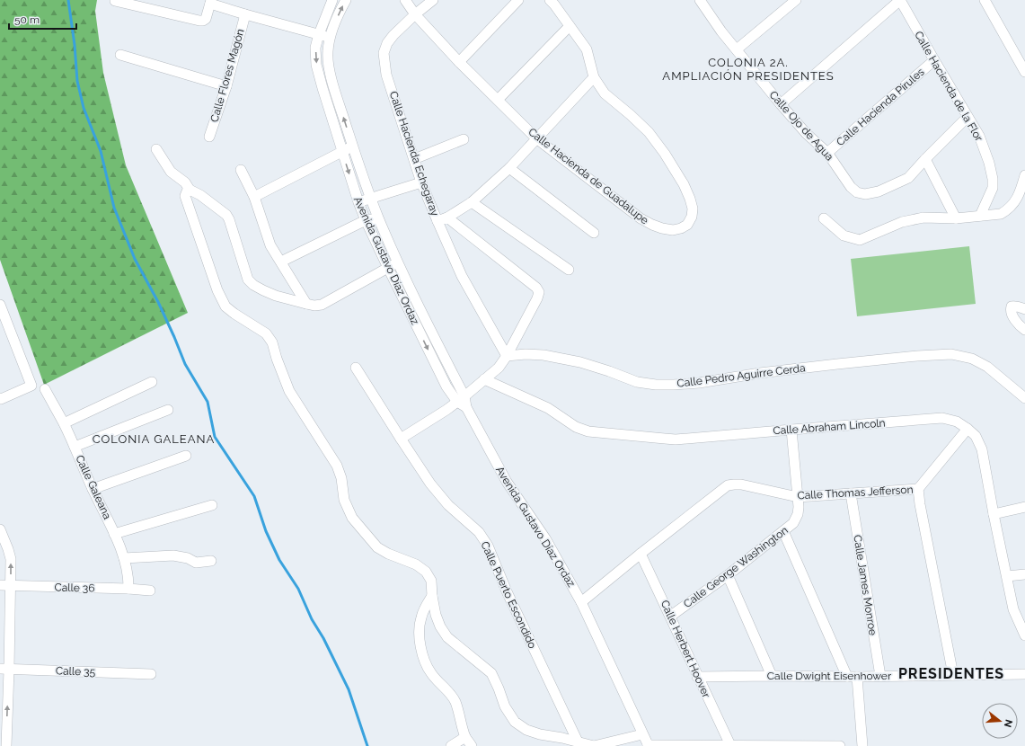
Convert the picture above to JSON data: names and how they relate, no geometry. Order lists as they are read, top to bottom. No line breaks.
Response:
{"streets":{"street":["Calle Flores Magón","Calle Hacienda de la Flor","Calle Hacienda Pirules","Calle Ojo de Agua","Calle Hacienda Echegaray","Calle Hacienda de Guadalupe","Avenida Gustavo Díaz Ordaz","Calle Pedro Aguirre Cerda","Calle Abraham Lincoln","Calle Galeana","Calle Thomas Jefferson","Calle George Washington","Calle James Monroe","Calle 36","Calle Puerto Escondido","Calle Herbert Hoover","Calle 35","Calle Dwight Eisenhower"]},"crossings":[["Calle Hacienda de la Flor","Calle Hacienda Pirules"],["Calle Hacienda de la Flor","Calle Ojo de Agua"],["Calle Hacienda Pirules","Calle Ojo de Agua"],["Calle Hacienda Echegaray","Calle Hacienda de Guadalupe"],["Calle Hacienda Echegaray","Calle Pedro Aguirre Cerda"],["Avenida Gustavo Díaz Ordaz","Calle Thomas Jefferson"],["Calle Abraham Lincoln","Calle George Washington"],["Calle Galeana","Calle 36"],["Calle Thomas Jefferson","Calle George Washington"],["Calle Thomas Jefferson","Calle James Monroe"],["Calle Thomas Jefferson","Calle Herbert Hoover"],["Calle Thomas Jefferson","Calle Dwight Eisenhower"],["Calle George Washington","Calle Herbert Hoover"],["Calle James Monroe","Calle Dwight Eisenhower"],["Calle Herbert Hoover","Calle Dwight Eisenhower"]],"districts":["COLONIA 2A. AMPLIACIÓN PRESIDENTES","COLONIA GALEANA","PRESIDENTES"],"scale_bar":"50 m","north":"right"}
